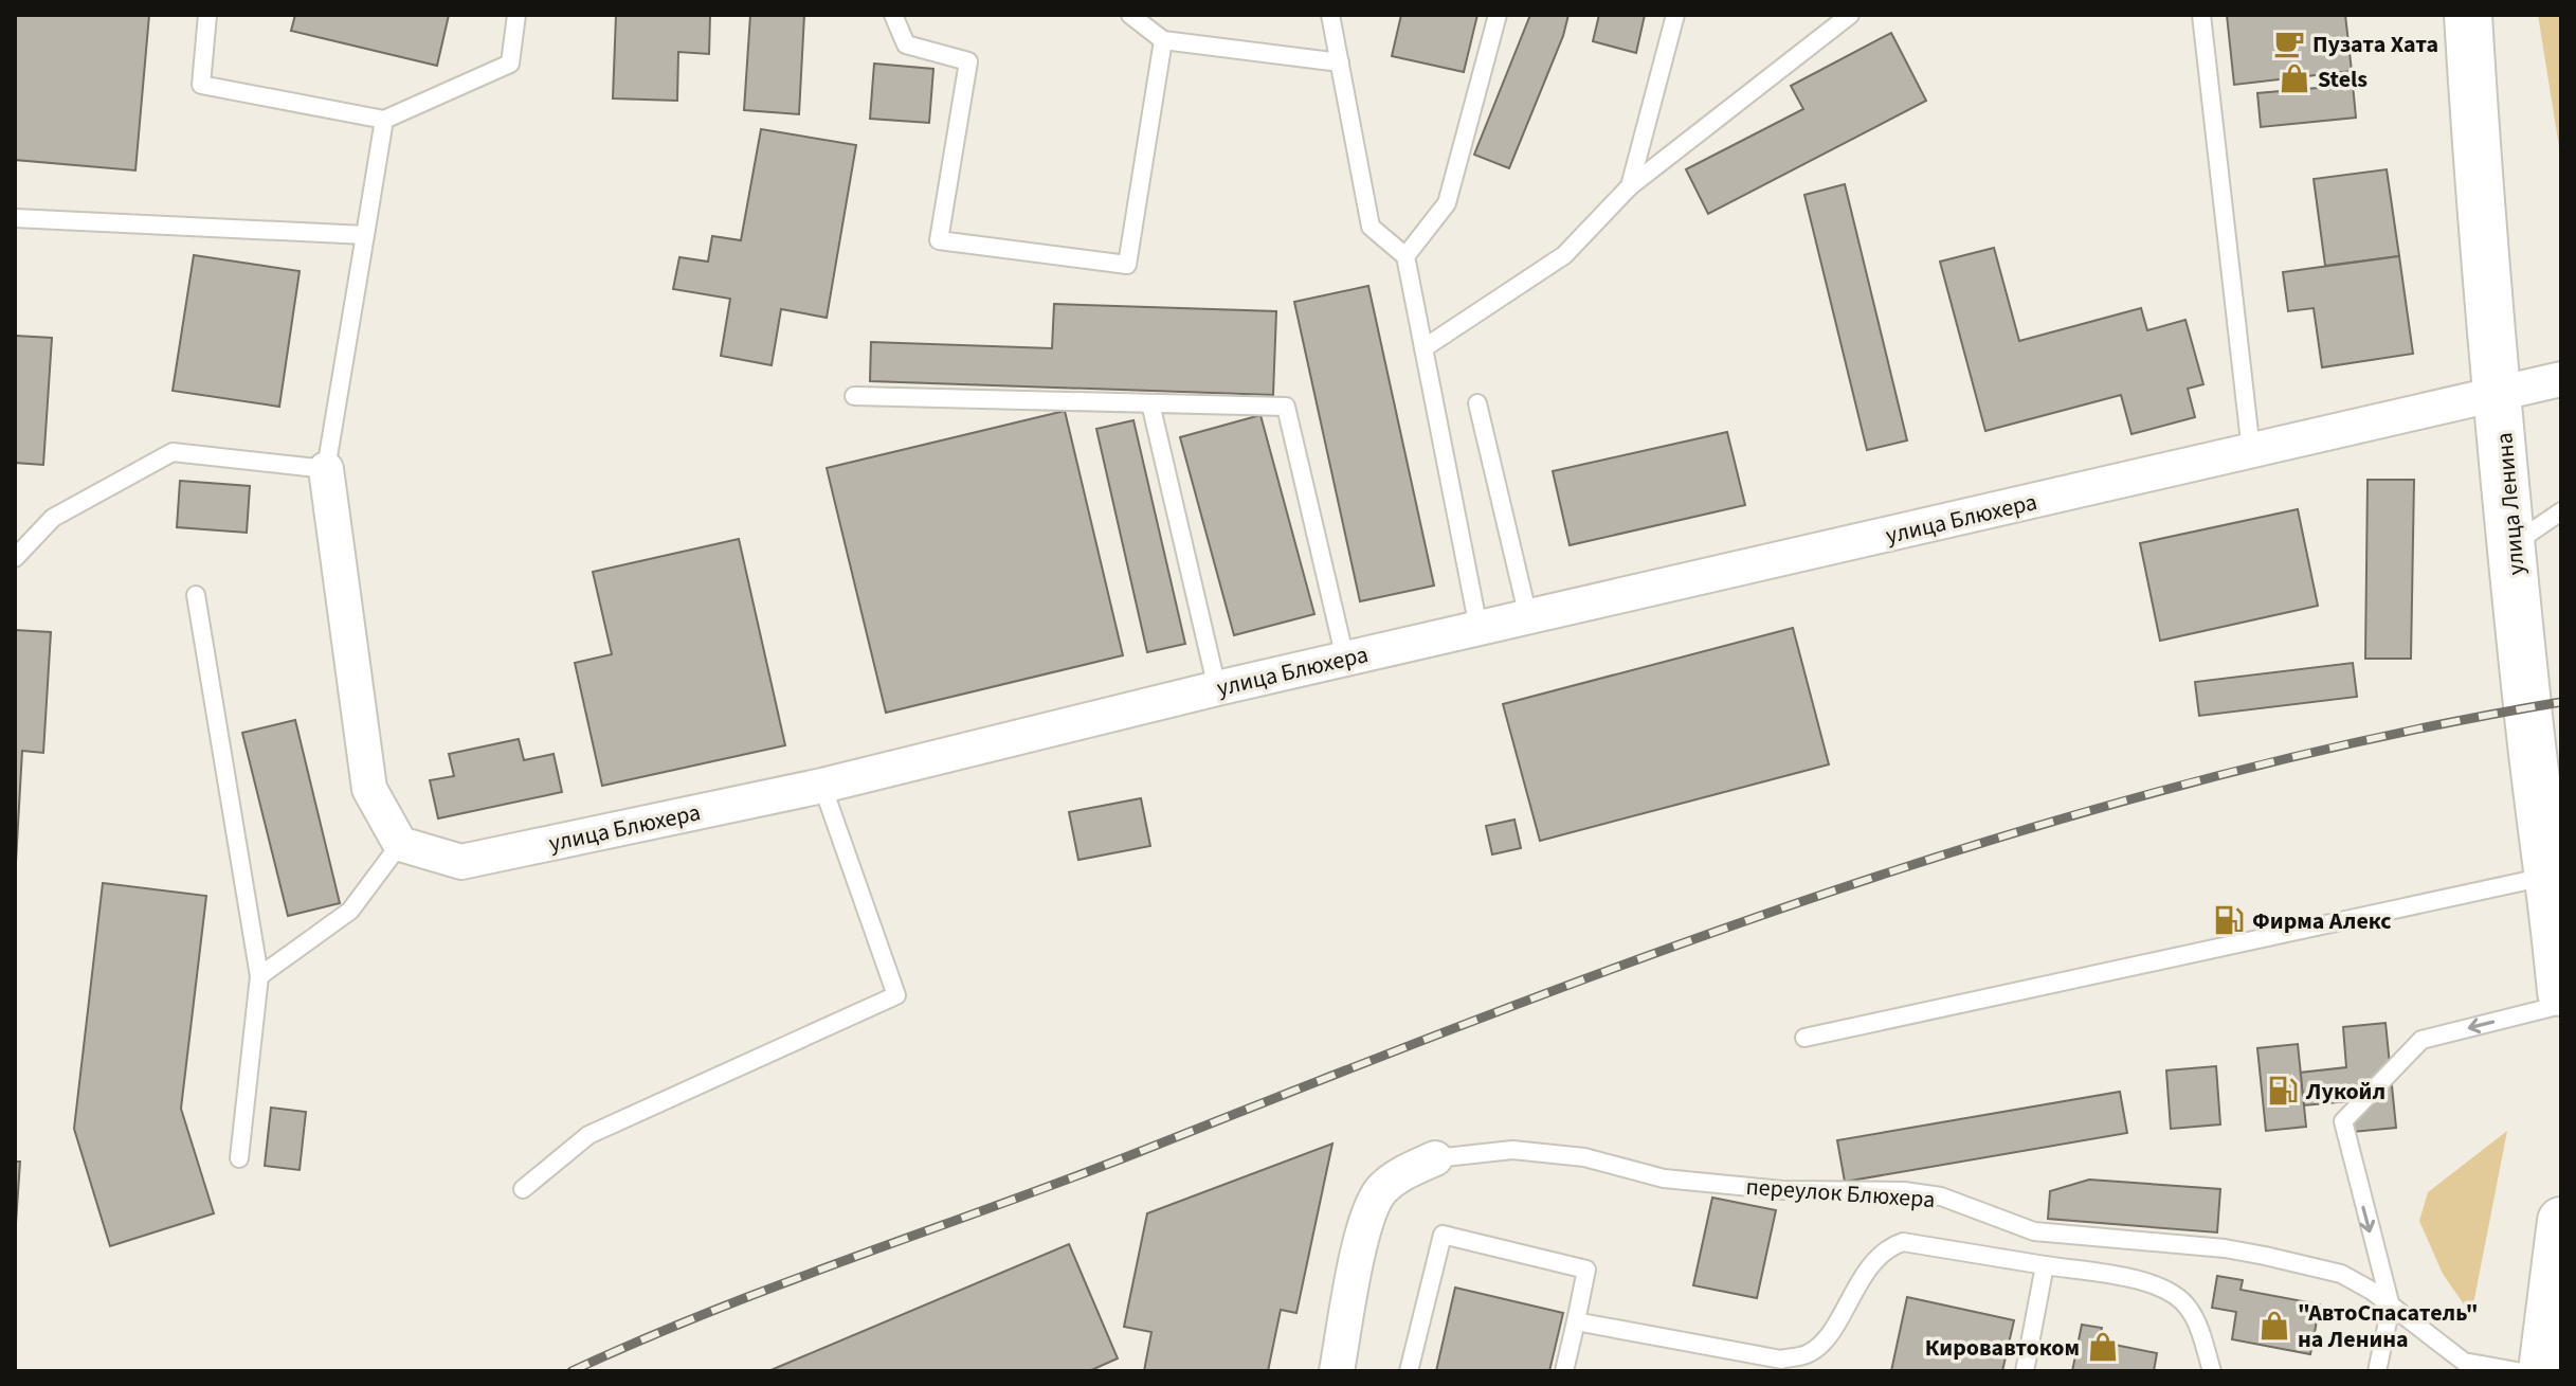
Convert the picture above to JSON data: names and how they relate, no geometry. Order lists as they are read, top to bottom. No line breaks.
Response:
{"streets":{"main road":["улица Ленина"],"street":["улица Блюхера"],"lane":["переулок Блюхера"]},"crossings":[["улица Ленина","улица Блюхера"]],"places":{"cafe":["Пузата Хата"],"shop":["Stels","\"АвтоСпасатель\" на Ленина","Кировавтоком"],"fuel station":["Фирма Алекс","Лукойл"]}}
